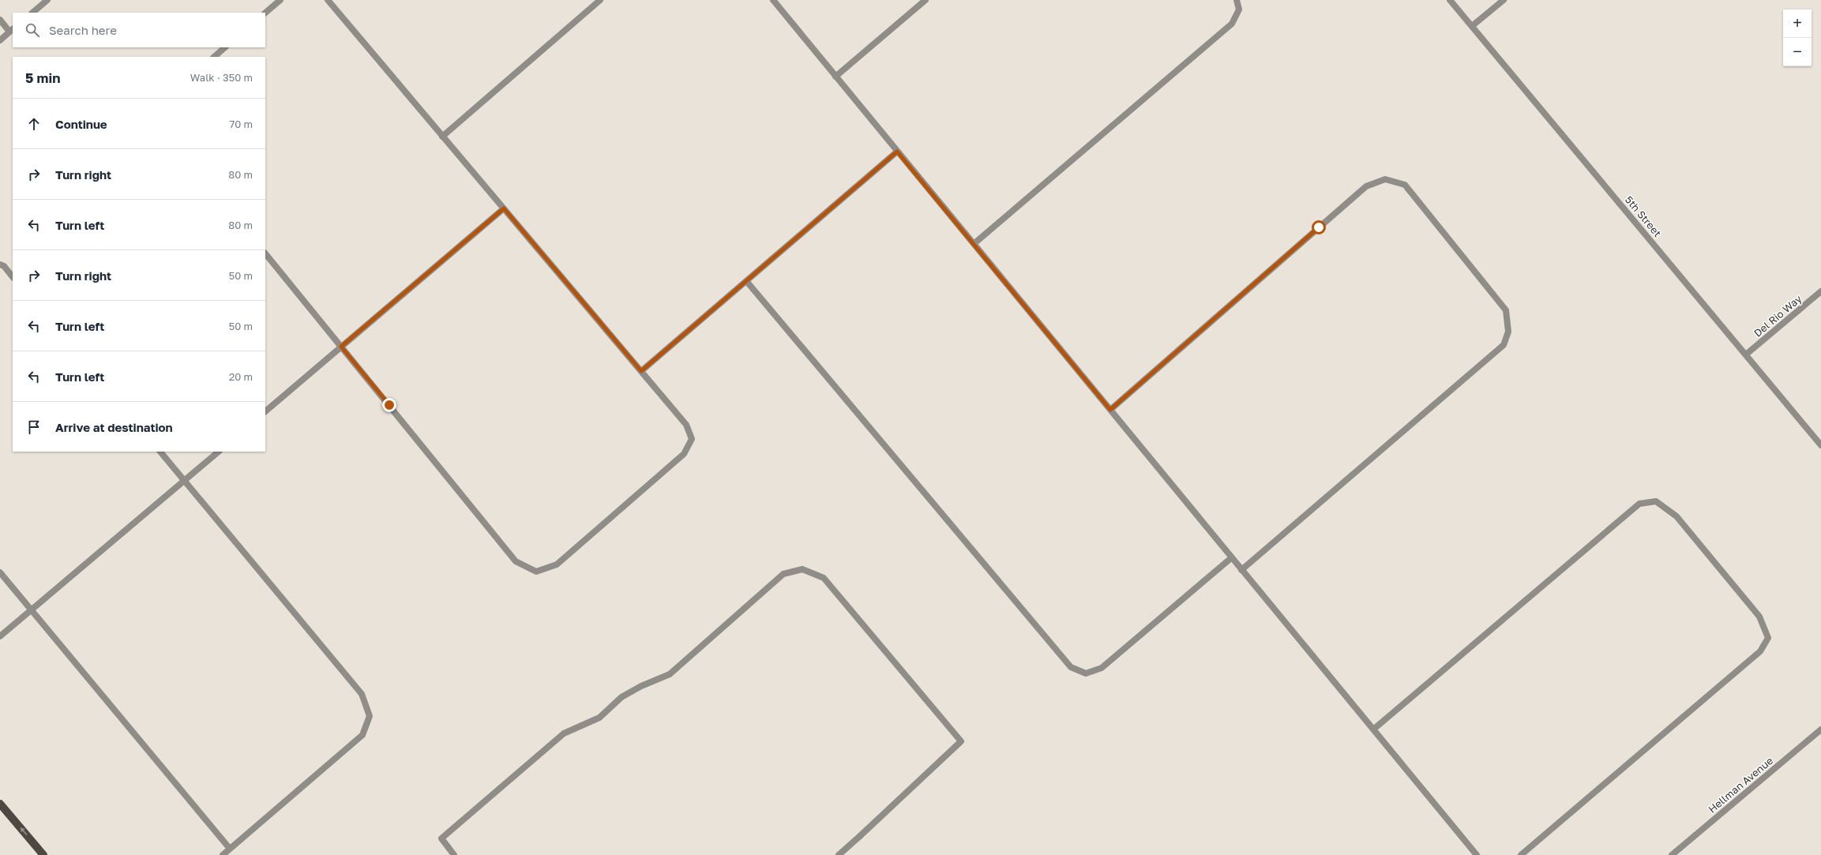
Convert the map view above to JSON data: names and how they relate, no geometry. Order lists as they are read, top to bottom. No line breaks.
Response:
{"streets":{"street":["5th Street","Del Rio Way","Hellman Avenue"]},"crossings":[["5th Street","Del Rio Way"]],"page":{"map_buttons":["+","−"],"search":"Search here","heading":["5 min","Walk · 350 m"],"list":[["Continue","70 m"],["Turn right","80 m"],["Turn left","80 m"],["Turn right","50 m"],["Turn left","50 m"],["Turn left","20 m"],"Arrive at destination"]}}
